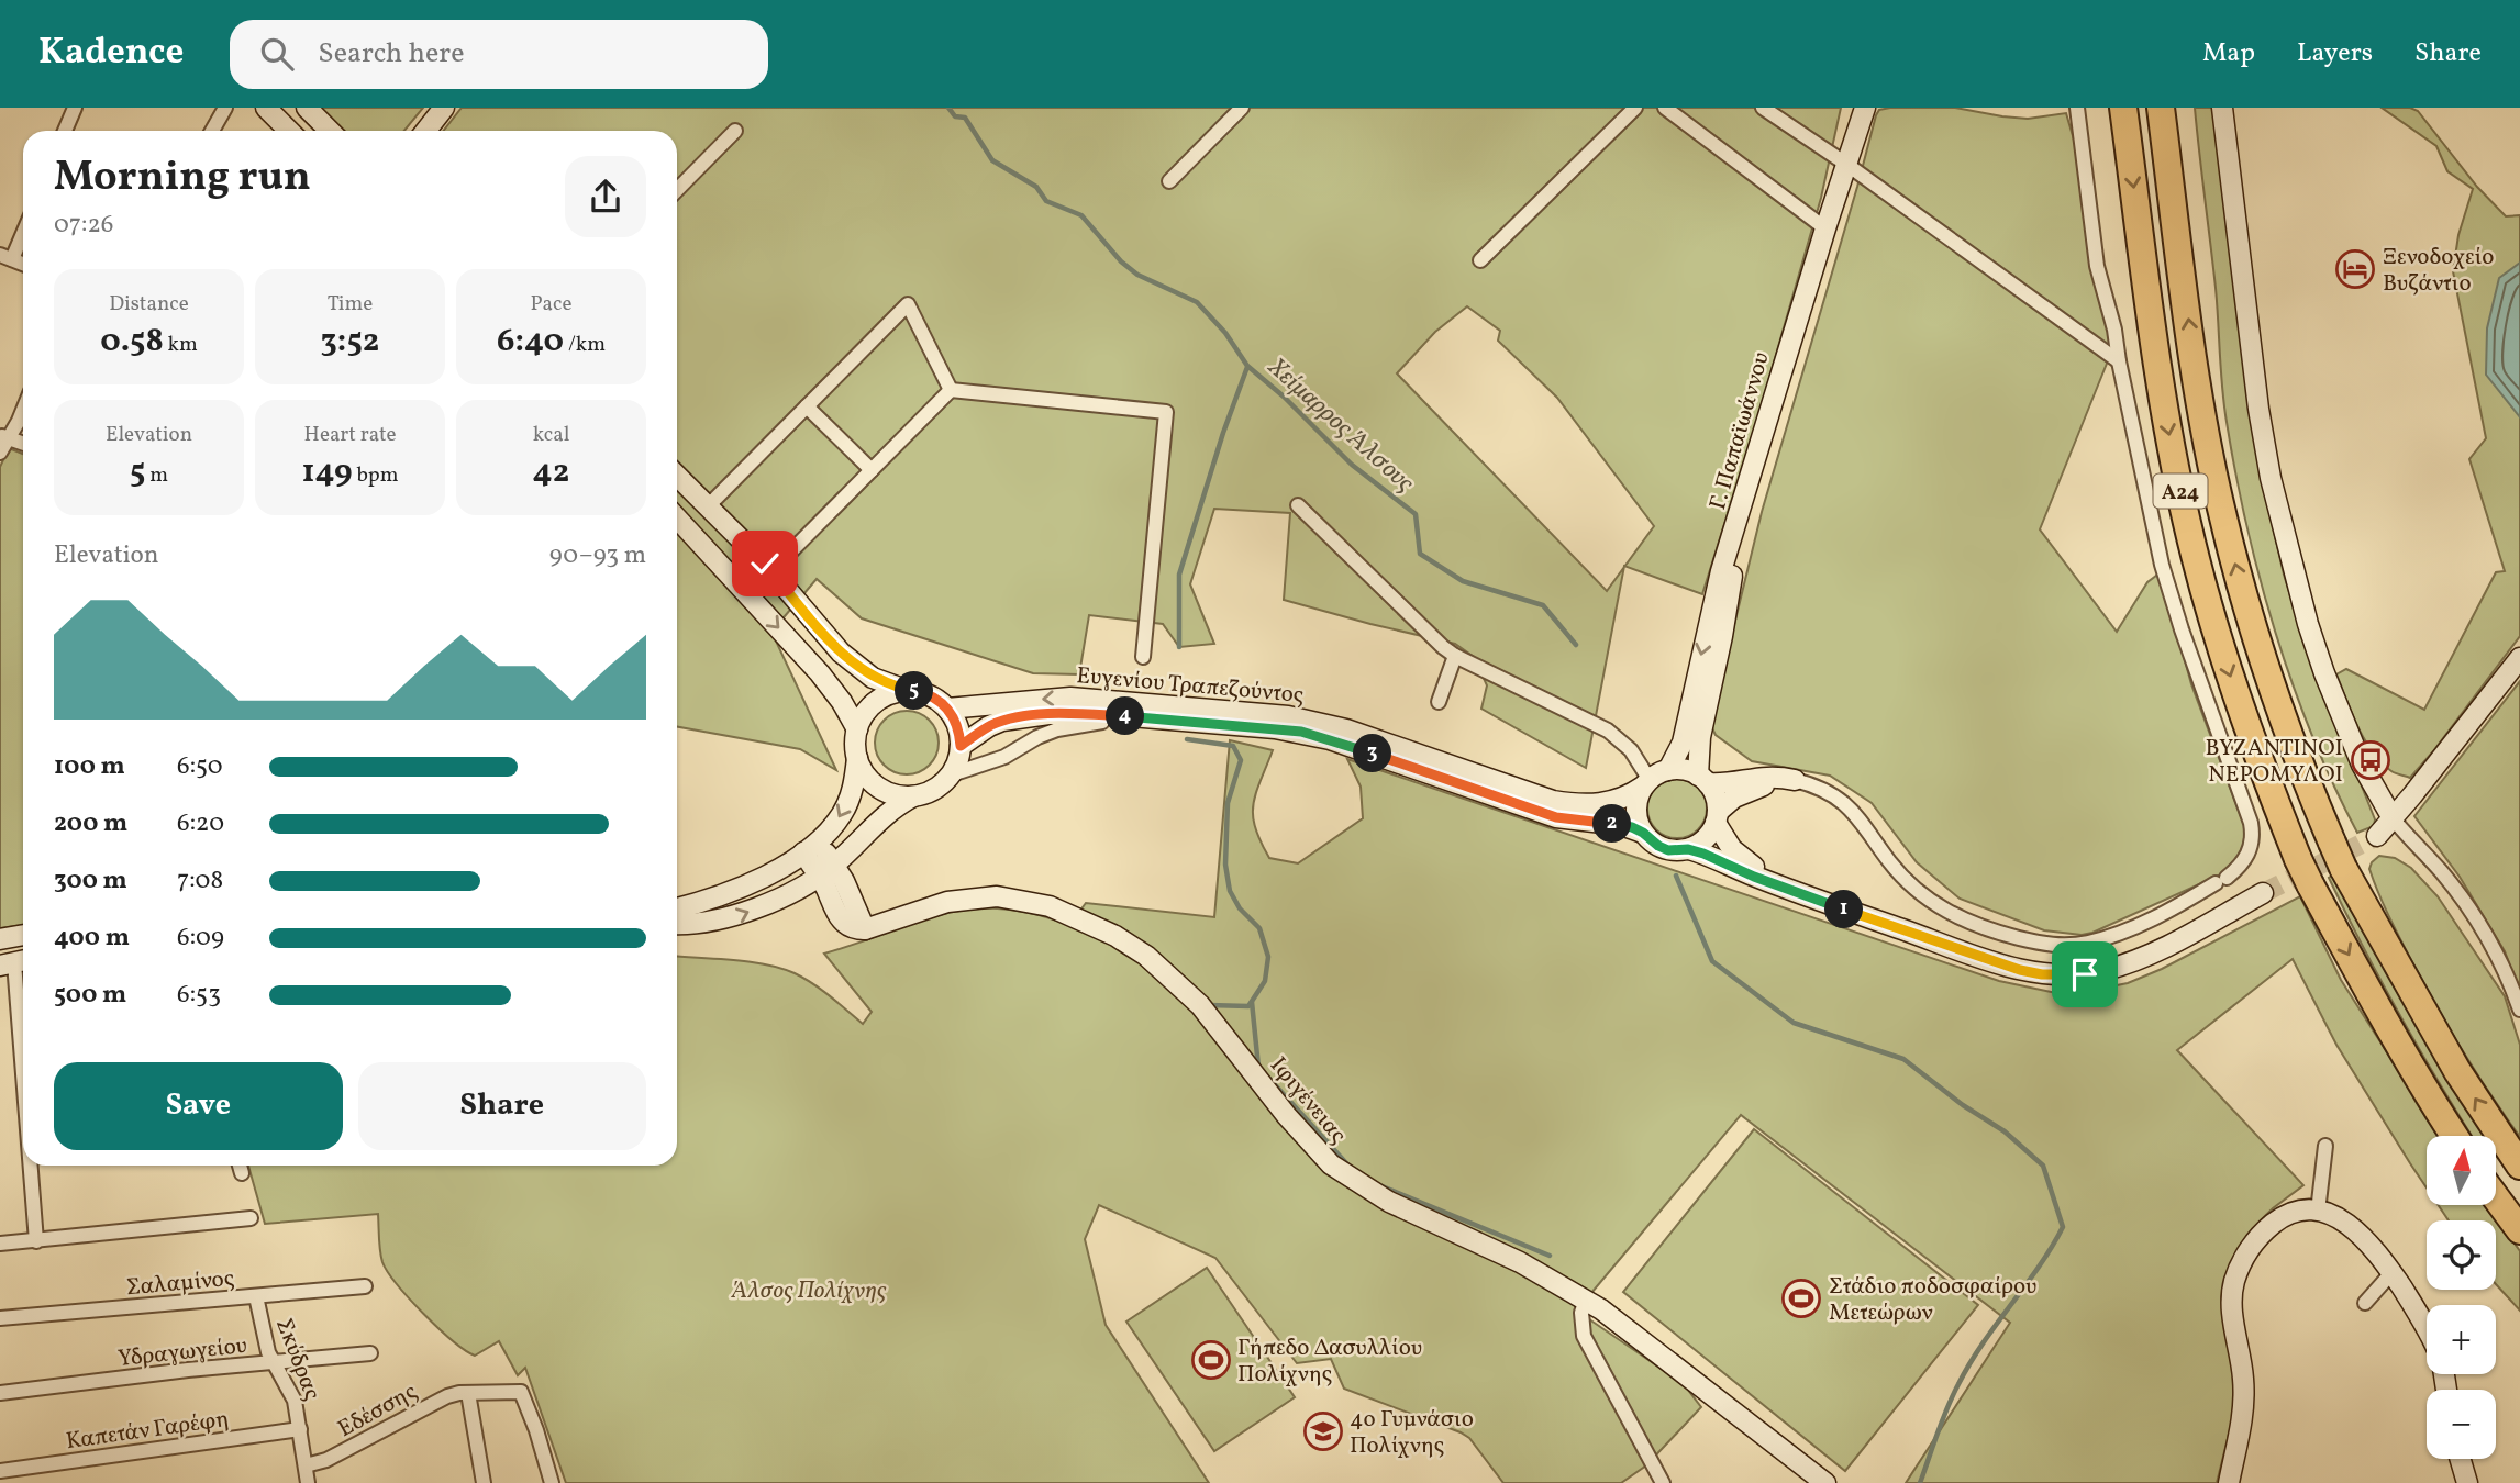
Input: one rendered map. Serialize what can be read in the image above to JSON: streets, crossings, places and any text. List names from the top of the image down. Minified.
{"streets":{"highway":["Α24"],"street":["Γ. Παπαϊωάννου","Ευγενίου Τραπεζούντος","Ιφιγένειας","Σαλαμίνος","Υδραγωγείου","Σκύδρας","Εδέσσης","Καπετάν Γαρέφη"]},"crossings":[["Γ. Παπαϊωάννου","Ευγενίου Τραπεζούντος"],["Σαλαμίνος","Σκύδρας"],["Υδραγωγείου","Σκύδρας"],["Σκύδρας","Εδέσσης"],["Σκύδρας","Καπετάν Γαρέφη"]],"water":["Χείμαρρος Άλσους"],"parks":["Άλσος Πολίχνης"],"places":{"hotel":["Ξενοδοχείο Βυζάντιο"],"bus stop":["ΒΥΖΑΝΤΙΝΟΙ ΝΕΡΟΜΥΛΟΙ"],"sports":["Στάδιο ποδοσφαίρου Μετεώρων","Γήπεδο Δασυλλίου Πολίχνης"],"school or university":["4ο Γυμνάσιο Πολίχνης"]},"north":"top","page":{"header":"Kadence","search":"Search here","nav":["Map","Layers","Share"],"heading":["Morning run","07:26"],"stats":[["Distance","0.58 km"],["Time","3:52"],["Pace","6:40 /km"],["Elevation","5 m"],["Heart rate","149 bpm"],["kcal","42"]],"chart":["Elevation","90–93 m"],"pins":["5","4","3","2","1"],"list":[{"name":"100 m","note":"6:50"},{"name":"200 m","note":"6:20"},{"name":"300 m","note":"7:08"},{"name":"400 m","note":"6:09"},{"name":"500 m","note":"6:53"}],"buttons":["Save","Share"],"map_buttons":["+","−"]}}
